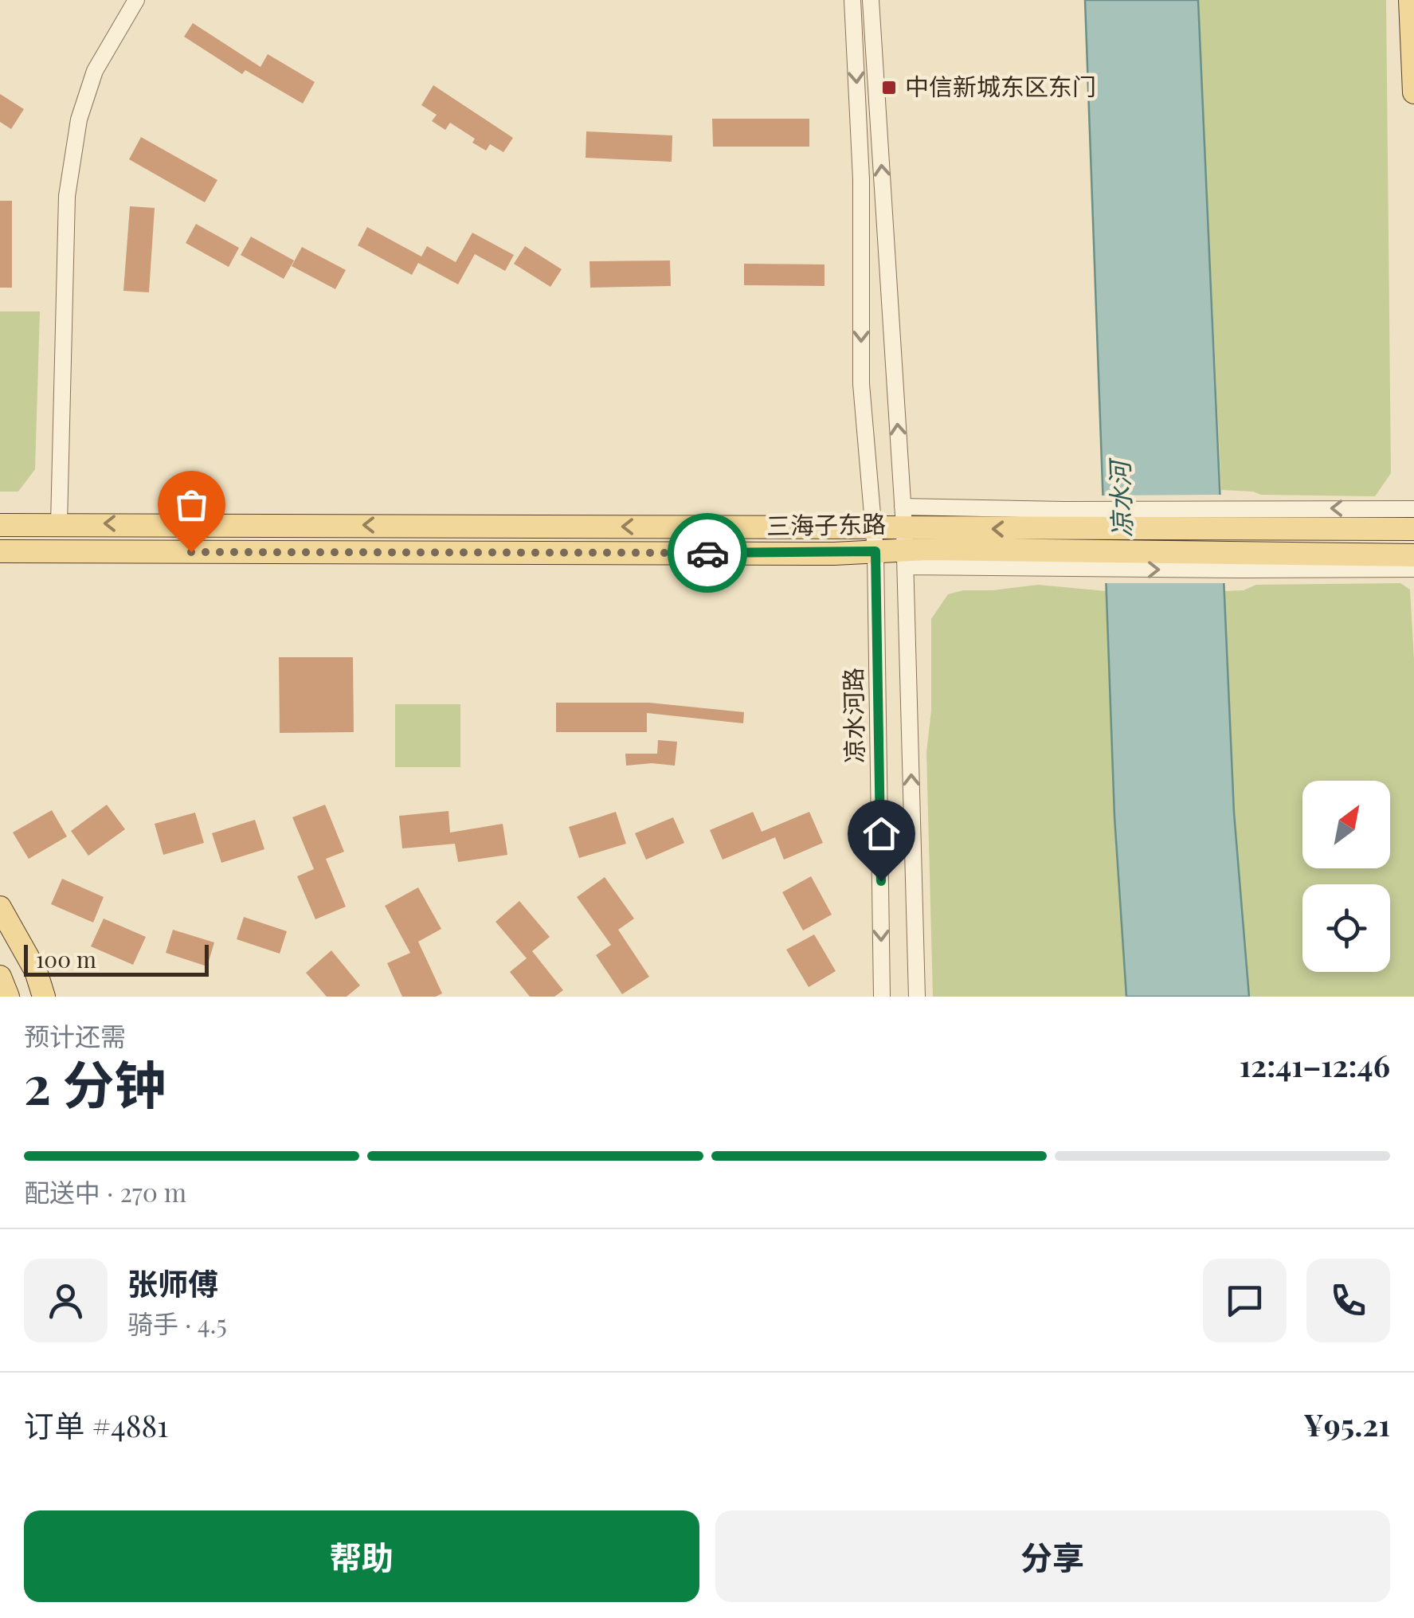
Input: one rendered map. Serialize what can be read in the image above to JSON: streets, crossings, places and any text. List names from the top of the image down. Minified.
{"streets":{"main road":["三海子东路"],"street":["凉水河路"]},"crossings":[["三海子东路","凉水河路"]],"water":["凉水河"],"places":{"transit":["中信新城东区东门"]},"scale_bar":"100 m","north":"top right","page":{"scale":"100 m","heading":["2 分钟","预计还需","12:41–12:46"],"panel":["张师傅","骑手 · 4.5","订单 #4881","¥95.21"],"bar":"配送中 · 270 m","buttons":["帮助","分享"]}}
